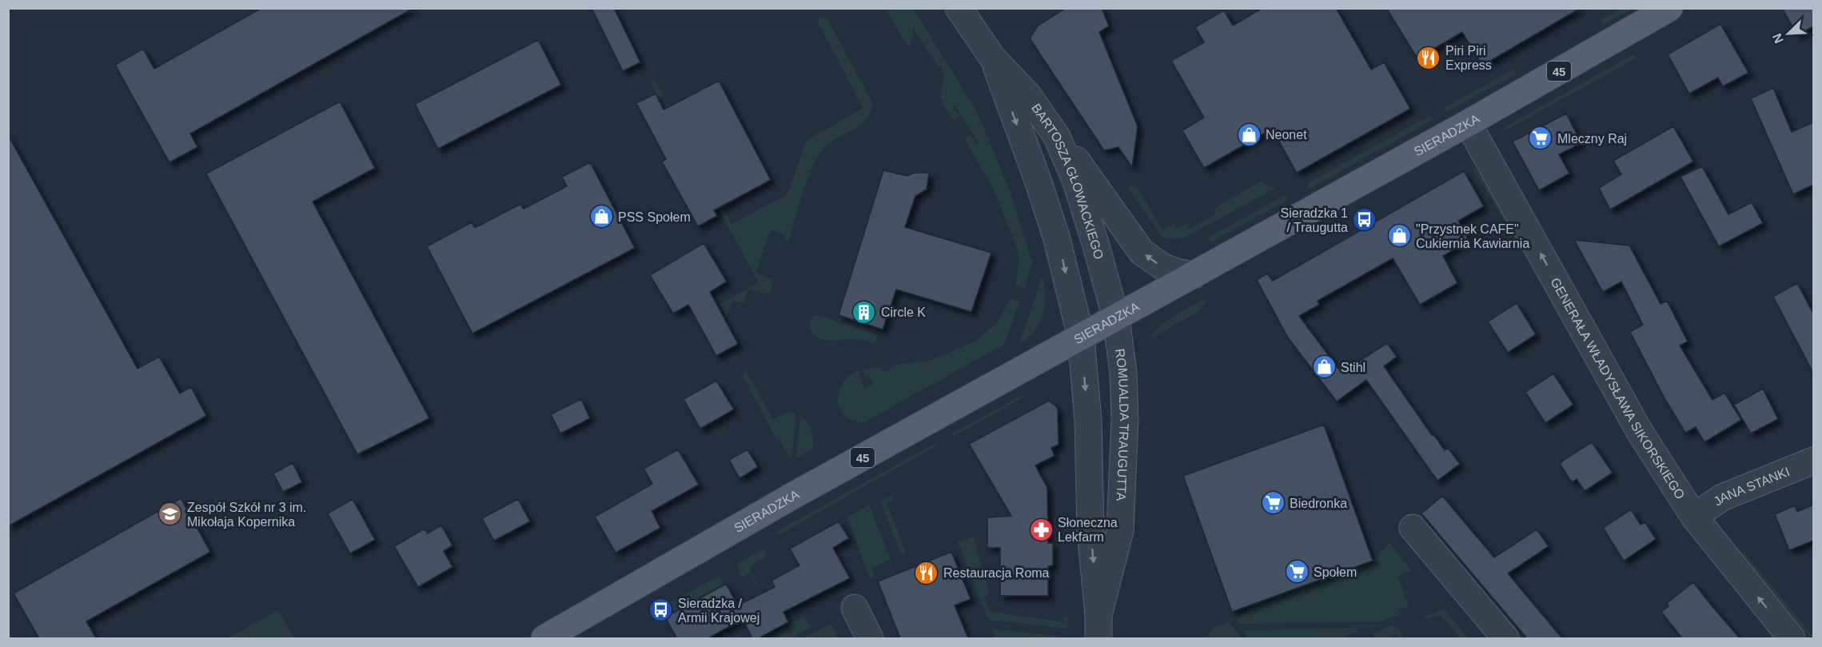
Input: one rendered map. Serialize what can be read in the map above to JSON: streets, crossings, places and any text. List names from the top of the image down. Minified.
{"streets":{"main road":["45","SIERADZKA"],"street":["BARTOSZA GŁOWACKIEGO","GENERAŁA WŁADYSŁAWA SIKORSKIEGO","ROMUALDA TRAUGUTTA","JANA STANKI"]},"crossings":[["SIERADZKA","BARTOSZA GŁOWACKIEGO"],["SIERADZKA","GENERAŁA WŁADYSŁAWA SIKORSKIEGO"],["SIERADZKA","ROMUALDA TRAUGUTTA"],["BARTOSZA GŁOWACKIEGO","ROMUALDA TRAUGUTTA"],["GENERAŁA WŁADYSŁAWA SIKORSKIEGO","JANA STANKI"]],"one_way":["GENERAŁA WŁADYSŁAWA SIKORSKIEGO"],"places":{"restaurant":["Piri Piri Express","Restauracja Roma"],"shop":["Neonet","PSS Społem","\"Przystnek CAFE\" Cukiernia Kawiarnia","Stihl"],"supermarket":["Mleczny Raj","Biedronka","Społem"],"bus stop":["Sieradzka 1 / Traugutta","Sieradzka / Armii Krajowej"],"building":["Circle K"],"school or university":["Zespół Szkół nr 3 im. Mikołaja Kopernika"],"pharmacy":["Słoneczna Lekfarm"]},"north":"bottom left"}
